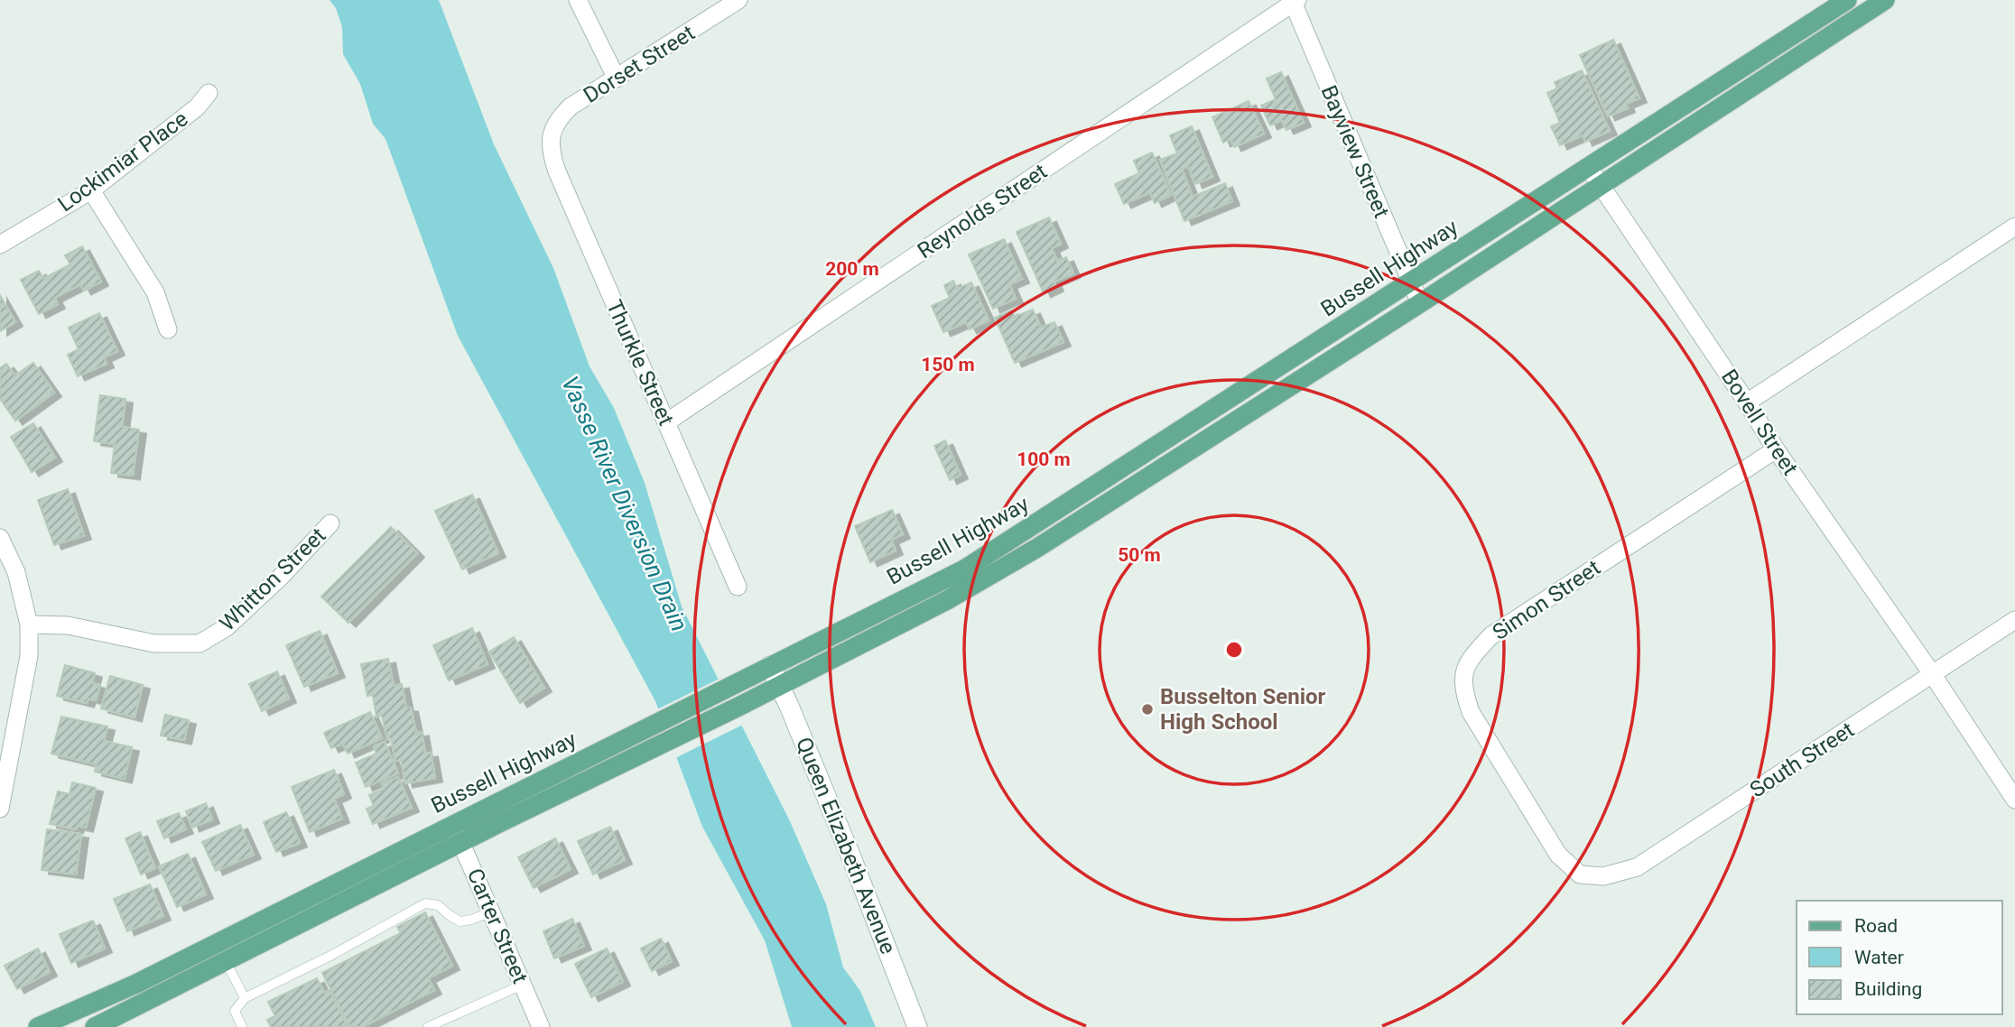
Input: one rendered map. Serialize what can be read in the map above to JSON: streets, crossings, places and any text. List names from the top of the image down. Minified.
{"streets":{"main road":["Bussell Highway"],"street":["Dorset Street","Bayview Street","Lockimiar Place","Reynolds Street","Thurkle Street","Bovell Street","Whitton Street","Simon Street","South Street","Queen Elizabeth Avenue","Carter Street"]},"crossings":[["Dorset Street","Thurkle Street"],["Bayview Street","Reynolds Street"],["Bayview Street","Bussell Highway"],["Reynolds Street","Thurkle Street"],["Bussell Highway","Bovell Street"],["Bussell Highway","Queen Elizabeth Avenue"],["Bussell Highway","Carter Street"],["Bovell Street","Simon Street"],["Bovell Street","South Street"],["Simon Street","South Street"]],"water":["Vasse River Diversion Drain"],"places":["Busselton Senior High School"],"legend":["Road","Water","Building"],"rings":["200 m","150 m","100 m","50 m"]}
